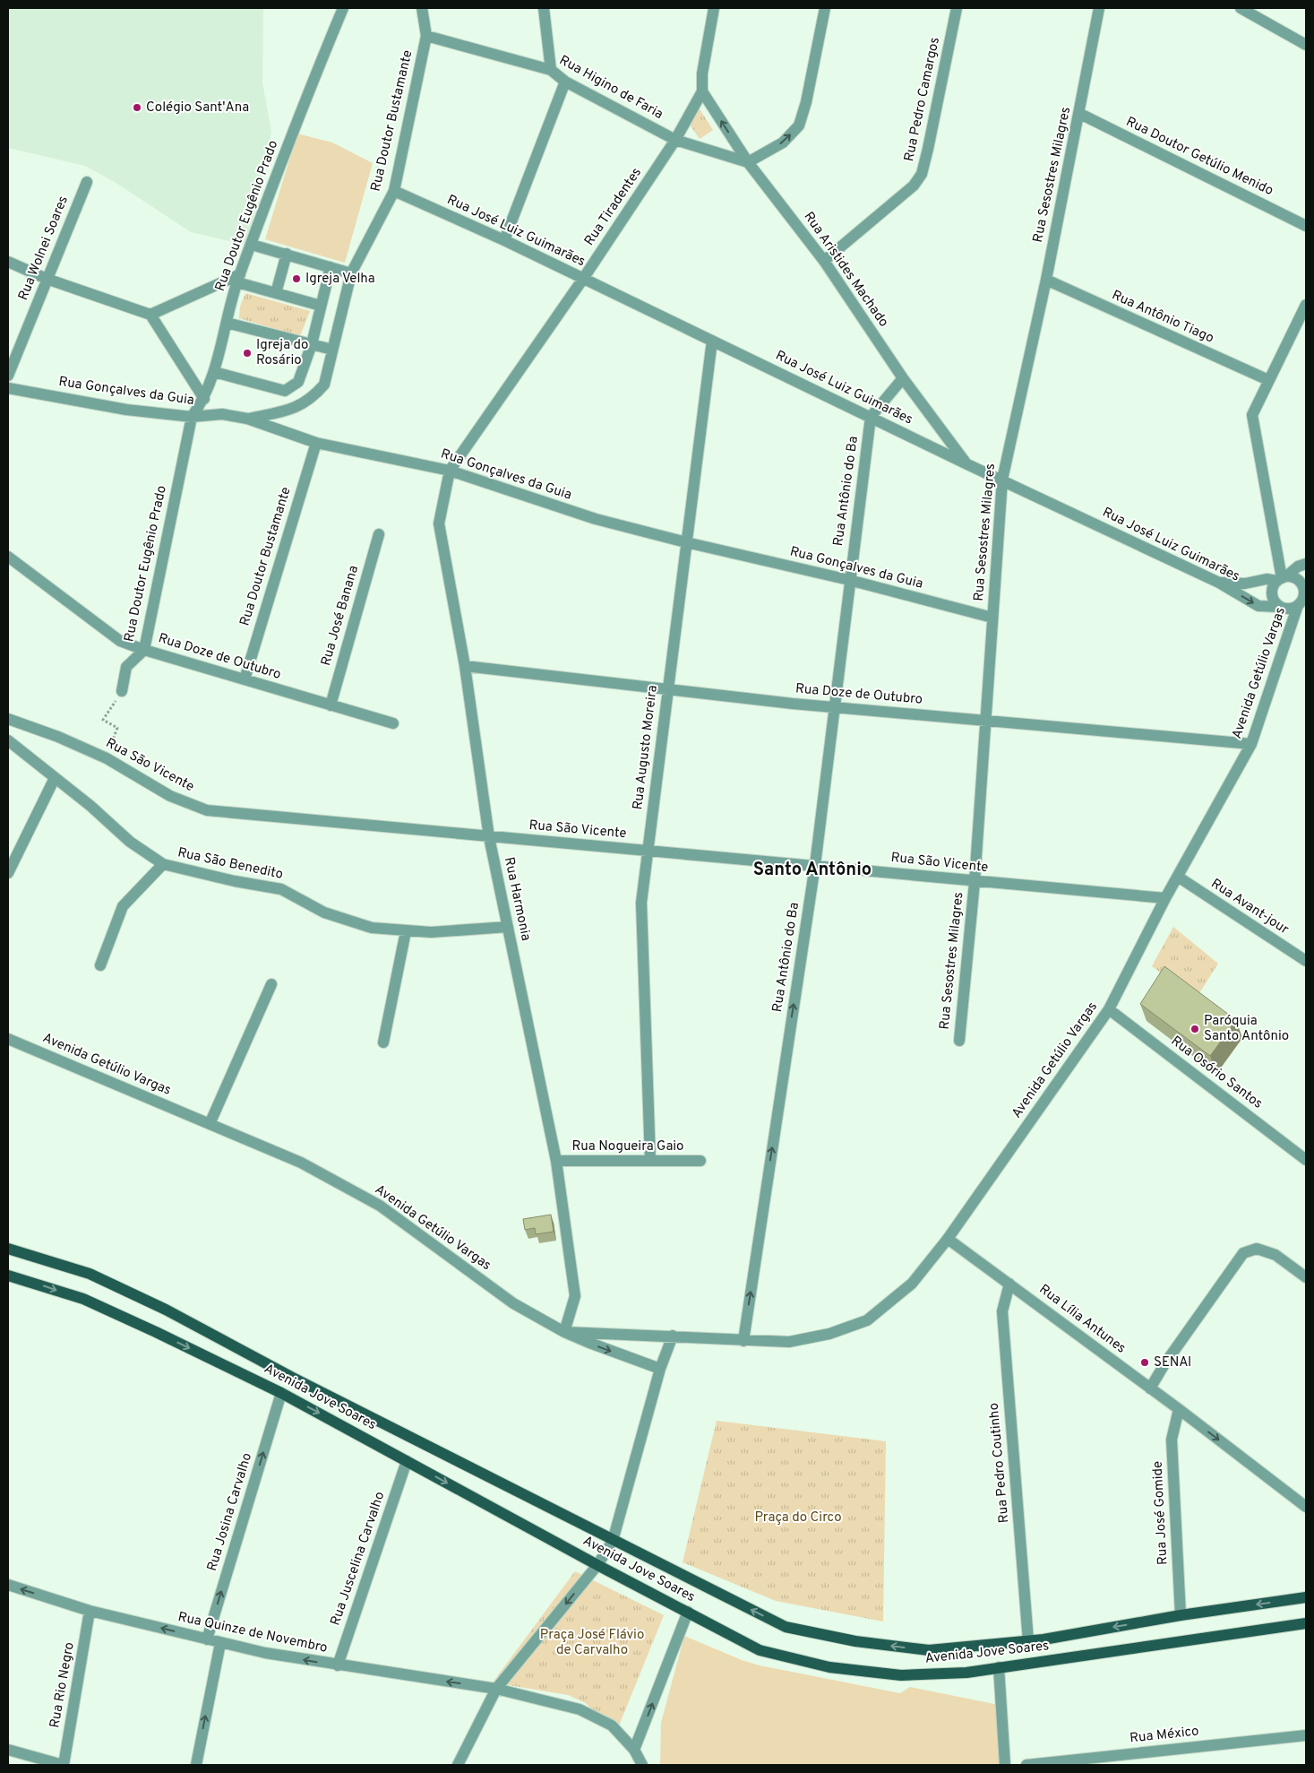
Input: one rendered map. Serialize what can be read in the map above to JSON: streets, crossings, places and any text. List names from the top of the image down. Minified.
{"streets":{"main road":["Avenida Jove Soares"],"street":["Rua Higino de Faria","Rua Pedro Camargos","Rua Doutor Bustamante","Rua Doutor Getúlio Menido","Rua Sesostres Milagres","Rua Tiradentes","Rua Doutor Eugênio Prado","Rua José Luiz Guimarães","Rua Wolnei Soares","Rua Aristides Machado","Rua Antônio Tiago","Rua Gonçalves da Guia","Rua Antônio do Ba","Rua José Banana","Rua Doze de Outubro","Avenida Getúlio Vargas","Rua Augusto Moreira","Rua São Vicente","Rua São Benedito","Rua Harmonia","Rua Avant-jour","Rua Osório Santos","Rua Nogueira Gaio","Rua Lília Antunes","Rua Pedro Coutinho","Rua Josina Carvalho","Rua José Gomide","Rua Juscelina Carvalho","Rua Quinze de Novembro","Rua Rio Negro","Rua México"]},"crossings":[["Rua Higino de Faria","Rua Doutor Bustamante"],["Rua Higino de Faria","Rua Tiradentes"],["Rua Higino de Faria","Rua Aristides Machado"],["Rua Pedro Camargos","Rua Aristides Machado"],["Rua Doutor Bustamante","Rua José Luiz Guimarães"],["Rua Doutor Bustamante","Rua Gonçalves da Guia"],["Rua Doutor Bustamante","Rua Doze de Outubro"],["Rua Doutor Getúlio Menido","Rua Sesostres Milagres"],["Rua Sesostres Milagres","Rua José Luiz Guimarães"],["Rua Sesostres Milagres","Rua Antônio Tiago"],["Rua Sesostres Milagres","Rua Gonçalves da Guia"],["Rua Sesostres Milagres","Rua Doze de Outubro"],["Rua Sesostres Milagres","Rua São Vicente"],["Rua Tiradentes","Rua José Luiz Guimarães"],["Rua Tiradentes","Rua Aristides Machado"],["Rua Tiradentes","Rua Gonçalves da Guia"],["Rua Tiradentes","Rua Harmonia"],["Rua Doutor Eugênio Prado","Rua Gonçalves da Guia"],["Rua Doutor Eugênio Prado","Rua Doze de Outubro"],["Rua José Luiz Guimarães","Rua Aristides Machado"],["Rua José Luiz Guimarães","Rua Antônio do Ba"],["Rua José Luiz Guimarães","Avenida Getúlio Vargas"],["Rua José Luiz Guimarães","Rua Augusto Moreira"],["Rua Gonçalves da Guia","Rua Antônio do Ba"],["Rua Gonçalves da Guia","Rua Augusto Moreira"],["Rua Gonçalves da Guia","Rua Harmonia"],["Rua Antônio do Ba","Rua Doze de Outubro"],["Rua Antônio do Ba","Avenida Getúlio Vargas"],["Rua Antônio do Ba","Rua São Vicente"],["Rua José Banana","Rua Doze de Outubro"],["Rua Doze de Outubro","Avenida Getúlio Vargas"],["Rua Doze de Outubro","Rua Augusto Moreira"],["Rua Doze de Outubro","Rua Harmonia"],["Avenida Getúlio Vargas","Rua São Vicente"],["Avenida Getúlio Vargas","Rua Harmonia"],["Avenida Getúlio Vargas","Rua Avant-jour"],["Avenida Getúlio Vargas","Rua Osório Santos"],["Avenida Getúlio Vargas","Rua Lília Antunes"],["Rua Augusto Moreira","Rua São Vicente"],["Rua Augusto Moreira","Rua Nogueira Gaio"],["Rua São Vicente","Rua Harmonia"],["Rua São Benedito","Rua Harmonia"],["Rua Harmonia","Rua Nogueira Gaio"],["Rua Lília Antunes","Rua Pedro Coutinho"],["Rua Lília Antunes","Rua José Gomide"],["Avenida Jove Soares","Rua Pedro Coutinho"],["Avenida Jove Soares","Rua Josina Carvalho"],["Avenida Jove Soares","Rua José Gomide"],["Avenida Jove Soares","Rua Juscelina Carvalho"],["Rua Josina Carvalho","Rua Quinze de Novembro"],["Rua Juscelina Carvalho","Rua Quinze de Novembro"],["Rua Quinze de Novembro","Rua Rio Negro"]],"one_way":["Rua Antônio do Ba","Rua Lília Antunes","Rua Josina Carvalho","Rua Quinze de Novembro"],"districts":["Santo Antônio"],"parks":["Praça do Circo","Praça José Flávio de Carvalho"],"places":["Colégio Sant'Ana","Igreja Velha","Igreja do Rosário","Paróquia Santo Antônio","SENAI"]}
